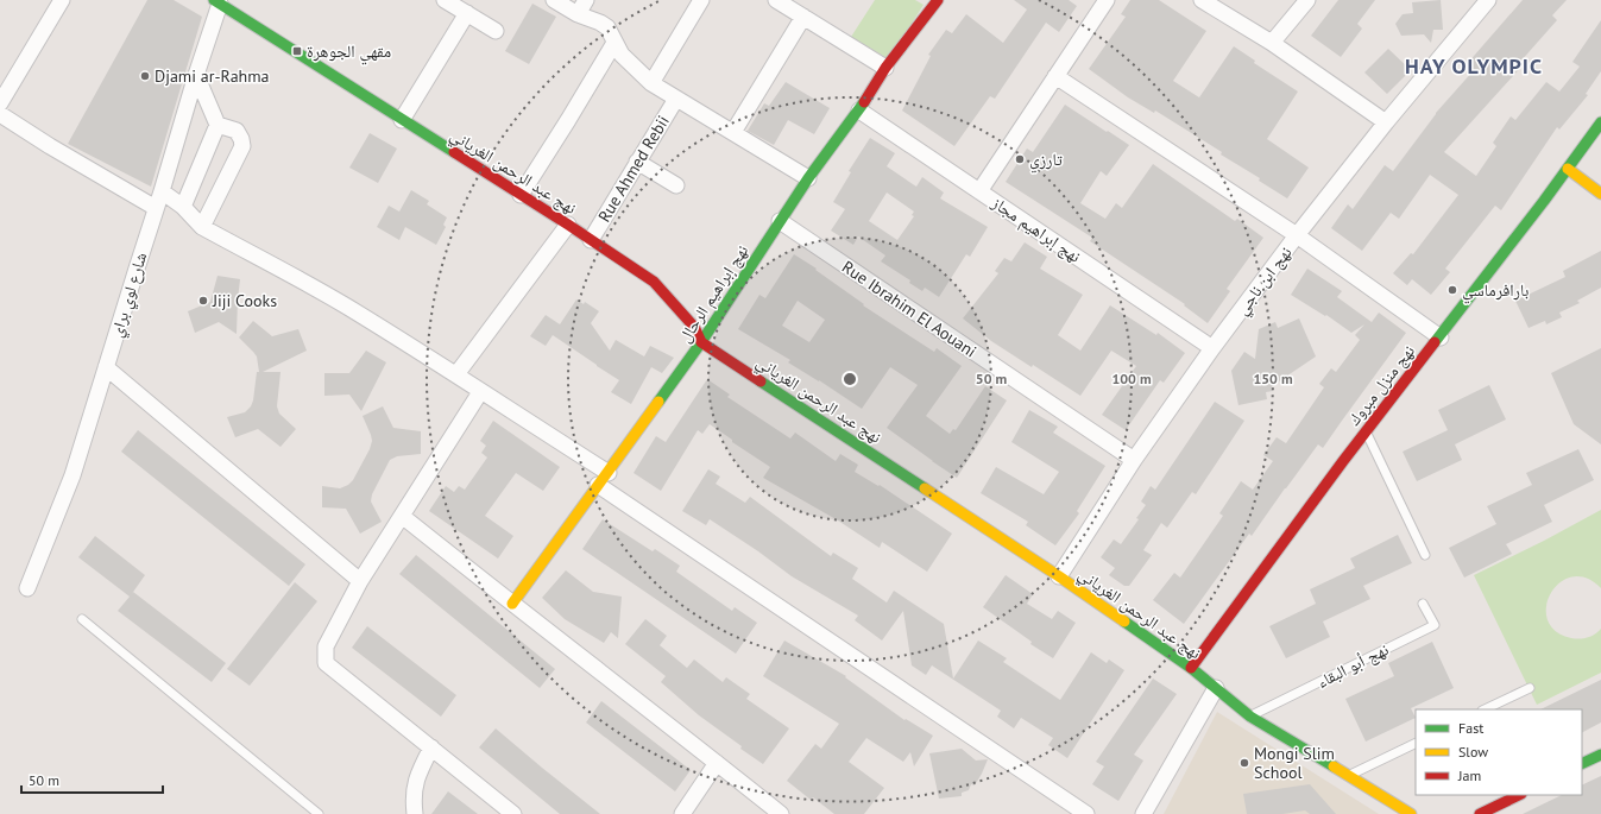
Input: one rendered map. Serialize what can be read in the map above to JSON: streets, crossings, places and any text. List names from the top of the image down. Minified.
{"streets":{"street":["Rue Ahmed Rebii","نهج عبد الرحمن الغرياني","نهج إبراهيم مجاز","نهج ابن ناجي","نهج إبراهيم الرحال","شارع لوي براي","Rue Ibrahim El Aouani","نهج منزل مبروك"],"lane":["نهج أبو البقاء"]},"crossings":[["Rue Ahmed Rebii","نهج عبد الرحمن الغرياني"],["نهج عبد الرحمن الغرياني","نهج ابن ناجي"],["نهج عبد الرحمن الغرياني","نهج إبراهيم الرحال"],["نهج عبد الرحمن الغرياني","شارع لوي براي"],["نهج عبد الرحمن الغرياني","نهج منزل مبروك"],["نهج عبد الرحمن الغرياني","نهج أبو البقاء"],["نهج إبراهيم مجاز","نهج ابن ناجي"],["نهج إبراهيم مجاز","نهج إبراهيم الرحال"],["نهج ابن ناجي","Rue Ibrahim El Aouani"],["نهج إبراهيم الرحال","Rue Ibrahim El Aouani"]],"districts":["HAY OLYMPIC"],"places":{"transit":["مقهي الجوهرة"],"other":["Djami ar-Rahma","تارزي","بارافرماسي","Jiji Cooks","Mongi Slim School"]},"legend":["Fast","Slow","Jam"],"scale_bar":"50 m","rings":["50 m","100 m","150 m"]}
